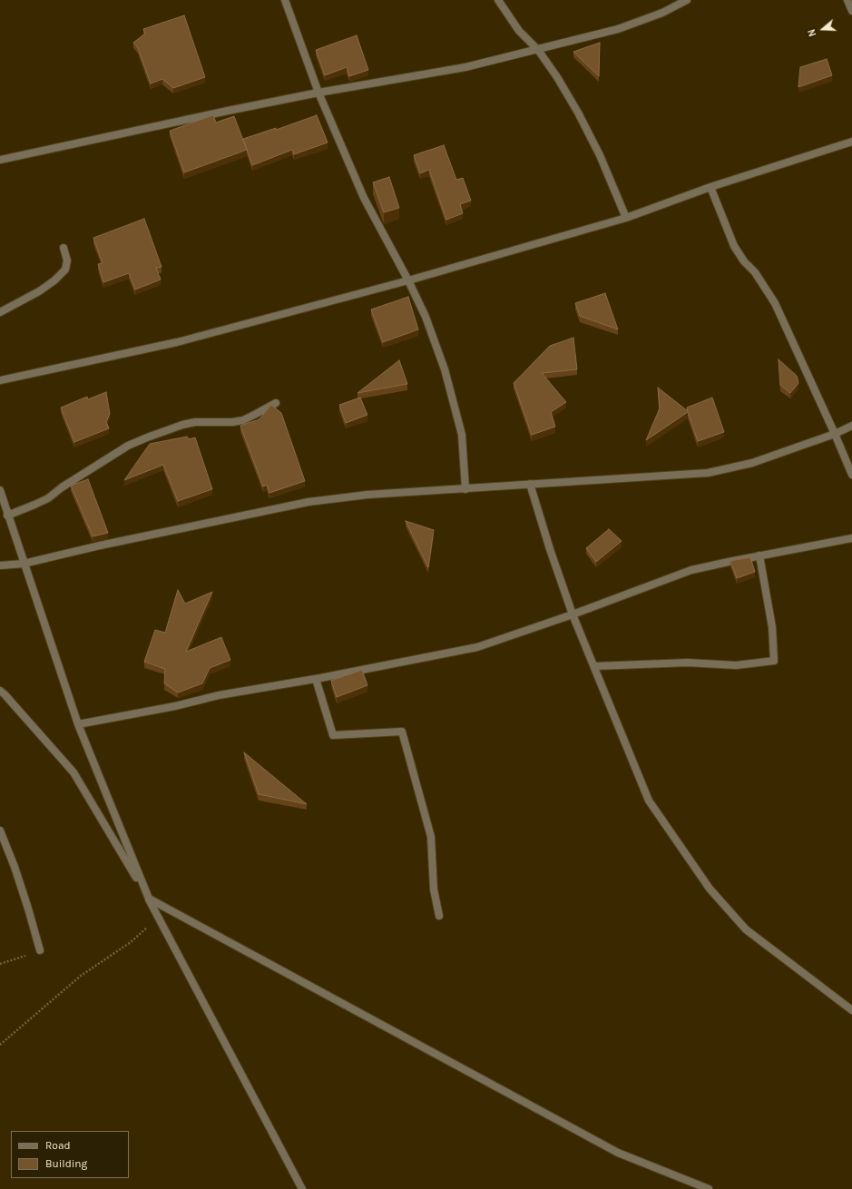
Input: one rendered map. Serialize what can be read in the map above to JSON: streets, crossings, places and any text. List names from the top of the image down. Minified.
{"legend":["Road","Building"],"north":"left"}
